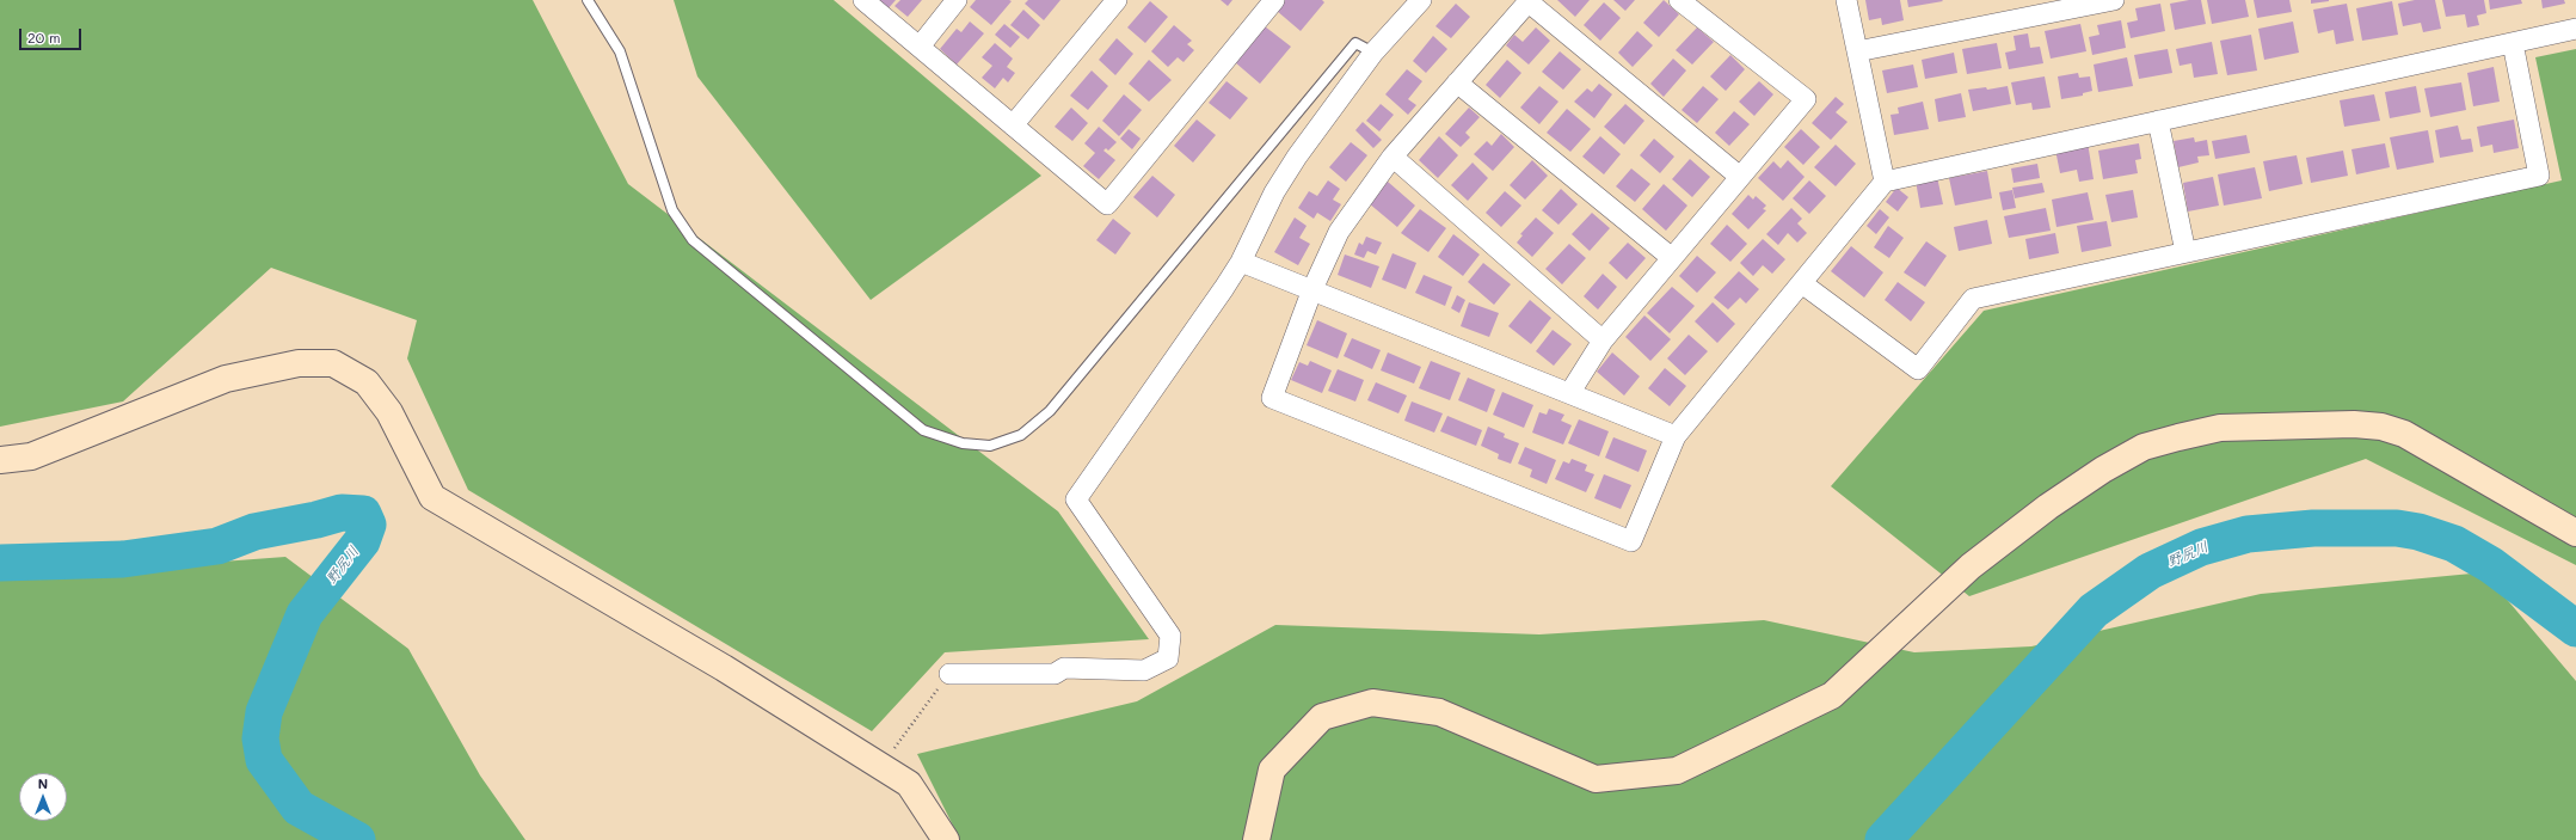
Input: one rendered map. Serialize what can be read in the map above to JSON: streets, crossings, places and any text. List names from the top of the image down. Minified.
{"water":["野尻川"],"scale_bar":"20 m","north":"top"}
